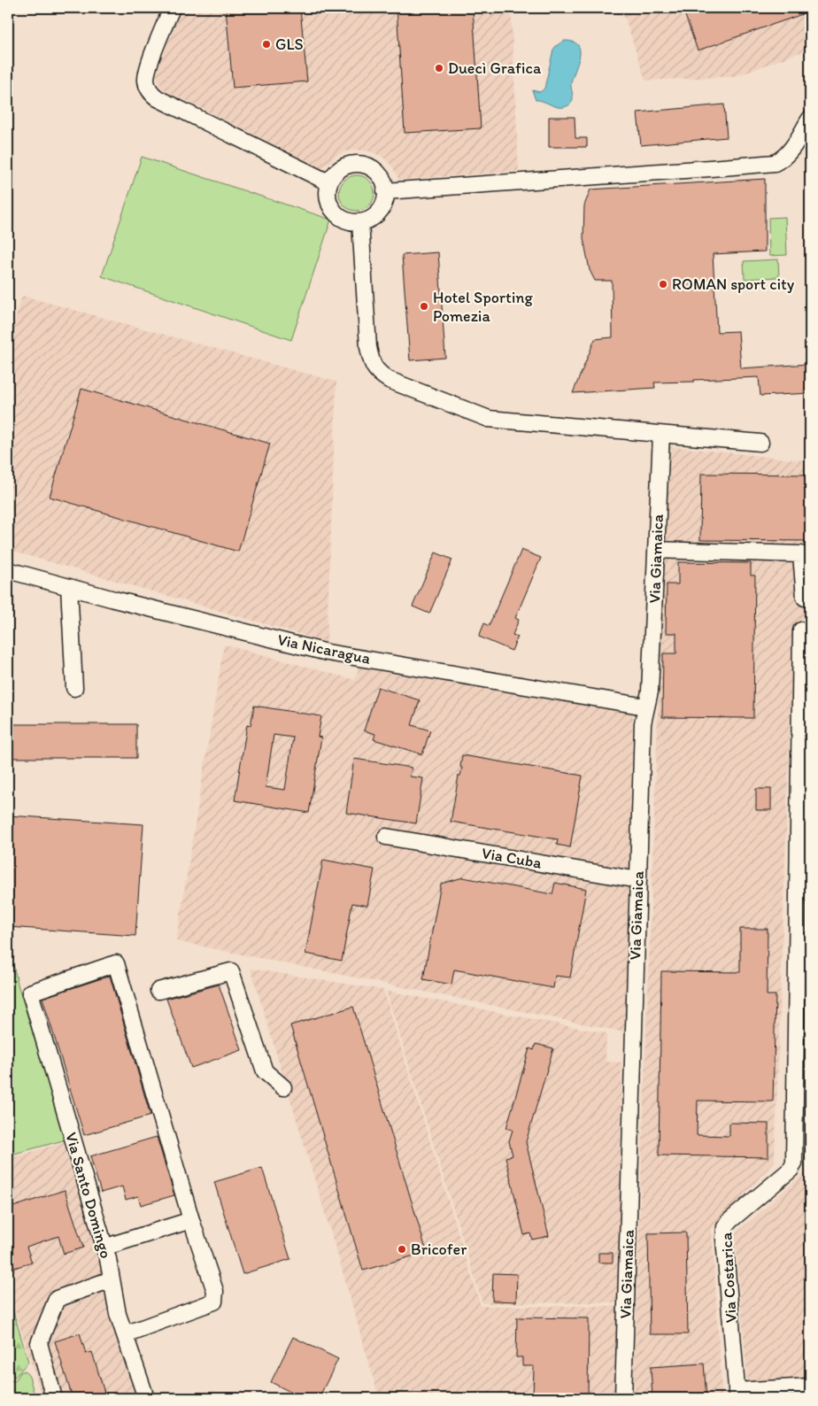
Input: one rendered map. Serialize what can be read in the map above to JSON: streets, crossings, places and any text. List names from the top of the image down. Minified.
{"streets":{"street":["Via Giamaica","Via Nicaragua","Via Cuba","Via Santo Domingo","Via Costarica"]},"crossings":[["Via Giamaica","Via Nicaragua"],["Via Giamaica","Via Cuba"]],"places":["GLS","Duecì Grafica","ROMAN sport city","Hotel Sporting Pomezia","Bricofer"]}
